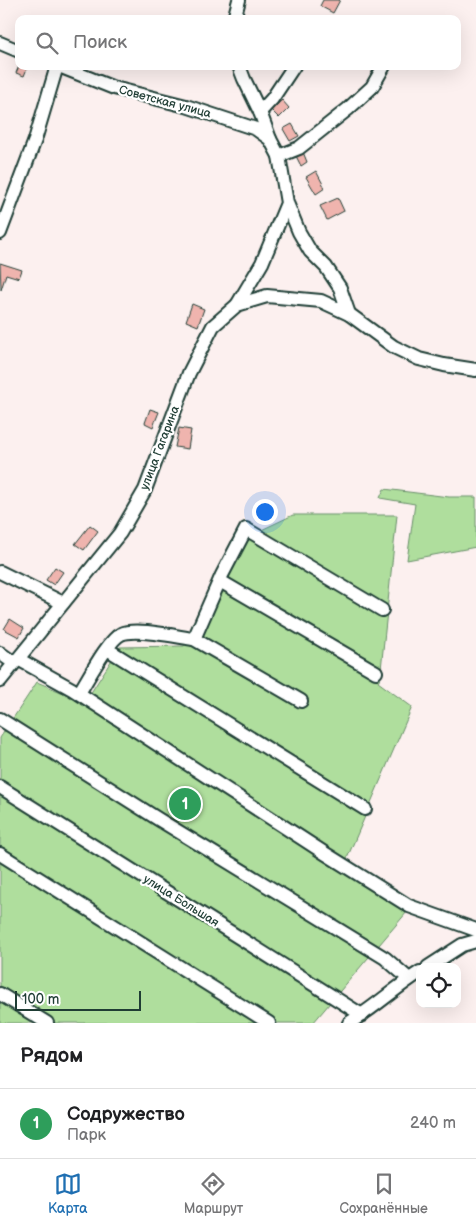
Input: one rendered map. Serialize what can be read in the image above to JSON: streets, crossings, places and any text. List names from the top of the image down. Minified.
{"streets":{"street":["Советская улица","улица Гагарина","улица Большая"]},"scale_bar":"100 m","page":{"search":"Поиск","pins":"1","scale":"100 m","heading":"Рядом","list":[{"mark":"1","name":"Содружество","note":"Парк","value":"240 m"}],"nav":["Карта","Маршрут","Сохранённые"]}}
